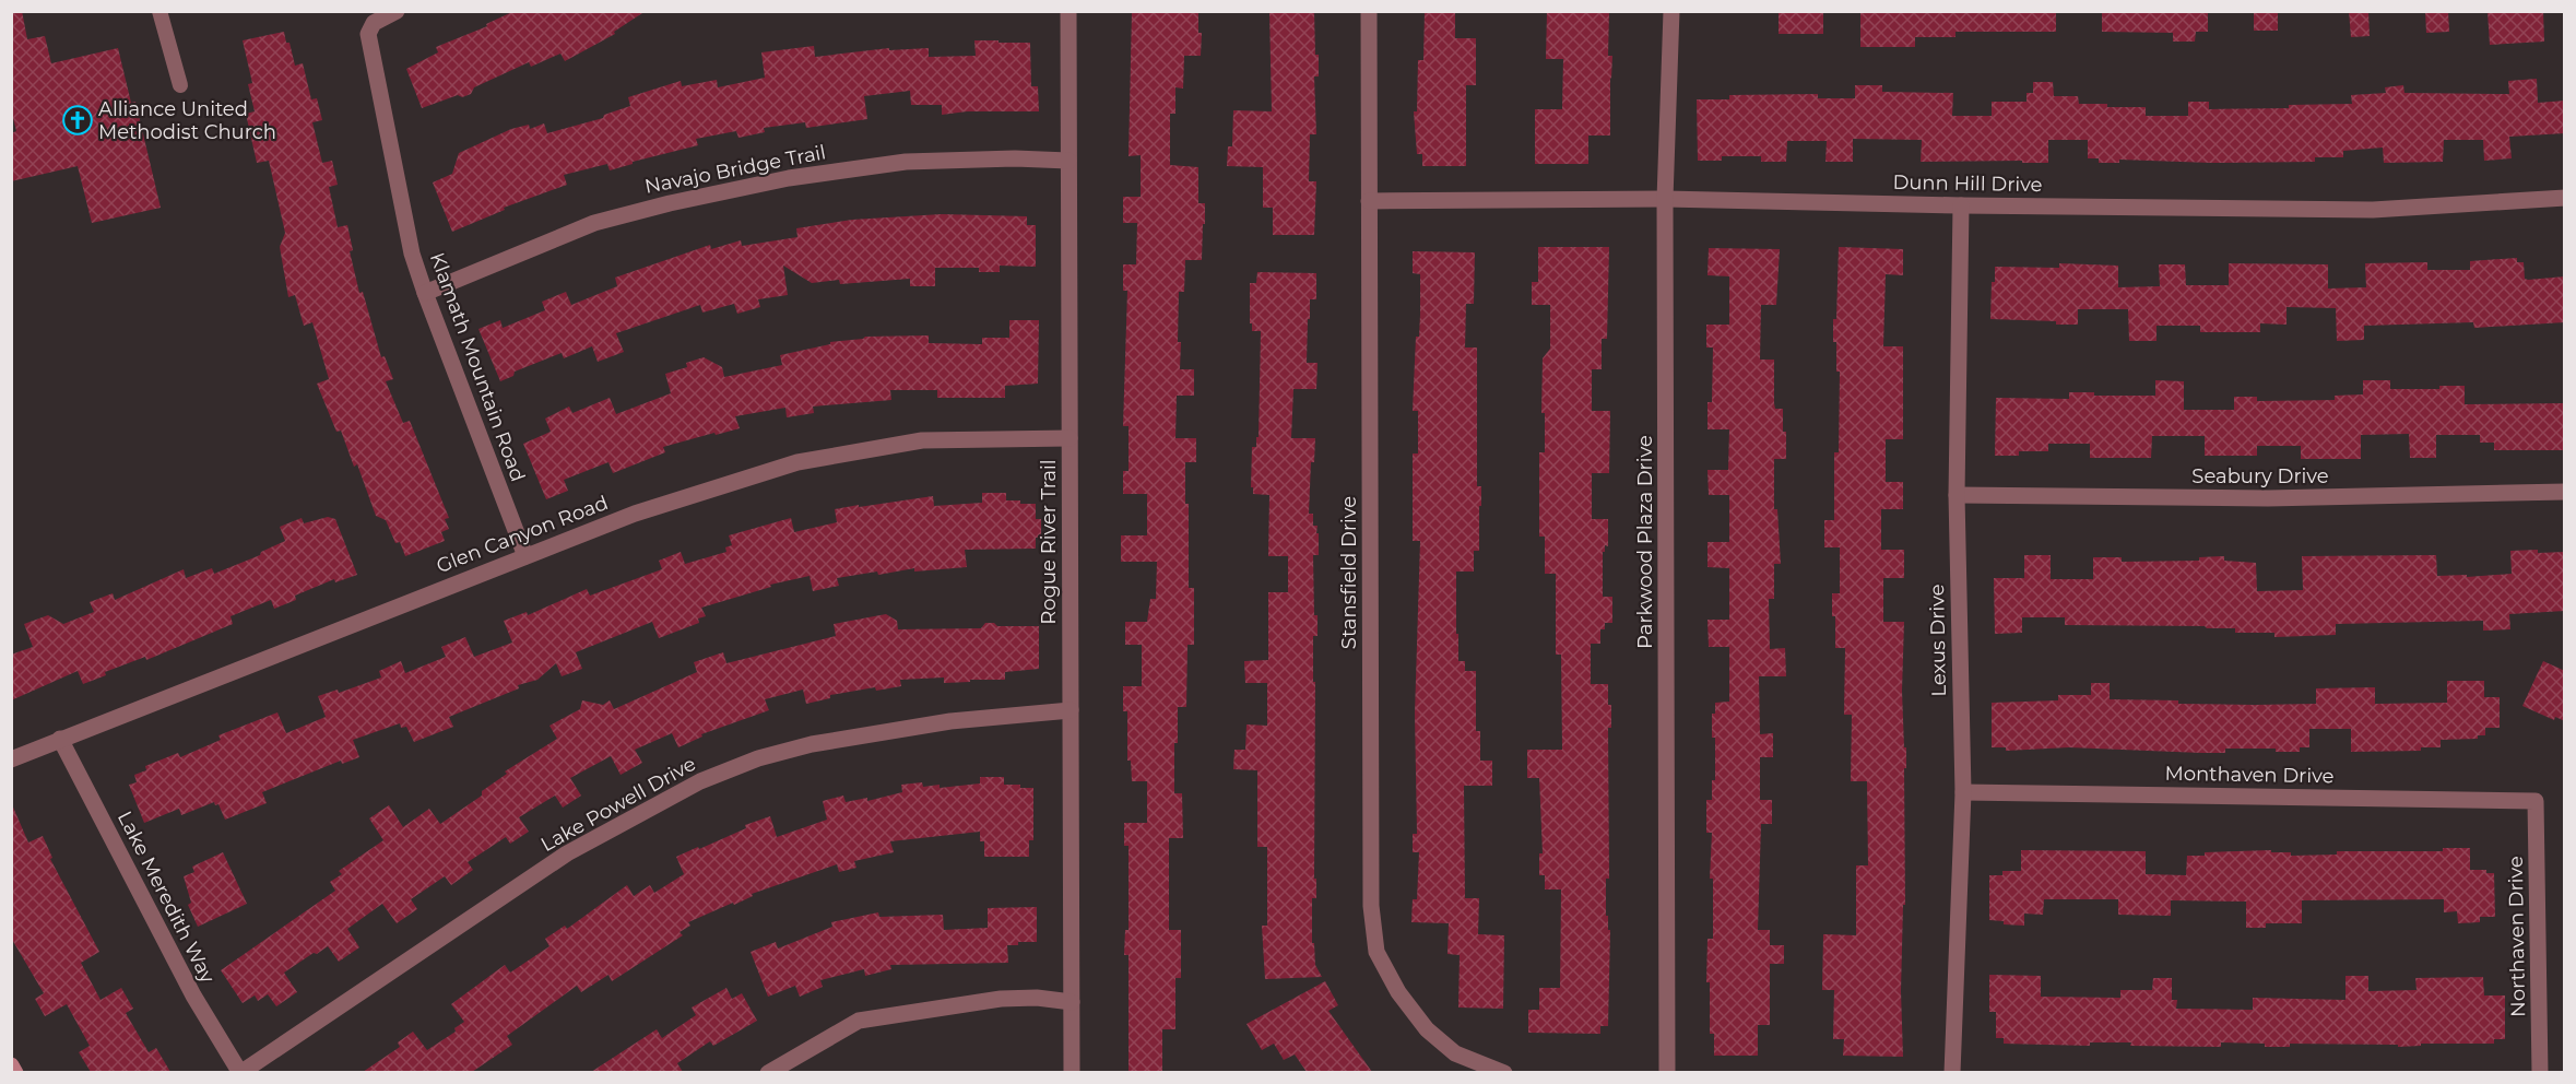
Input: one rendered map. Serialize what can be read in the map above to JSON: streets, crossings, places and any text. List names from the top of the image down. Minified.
{"streets":{"street":["Navajo Bridge Trail","Dunn Hill Drive","Klamath Mountain Road","Seabury Drive","Glen Canyon Road","Rogue River Trail","Parkwood Plaza Drive","Stansfield Drive","Lexus Drive","Monthaven Drive","Lake Powell Drive","Lake Meredith Way","Northaven Drive"]},"crossings":[["Navajo Bridge Trail","Klamath Mountain Road"],["Navajo Bridge Trail","Rogue River Trail"],["Dunn Hill Drive","Parkwood Plaza Drive"],["Dunn Hill Drive","Stansfield Drive"],["Dunn Hill Drive","Lexus Drive"],["Klamath Mountain Road","Glen Canyon Road"],["Seabury Drive","Lexus Drive"],["Glen Canyon Road","Rogue River Trail"],["Glen Canyon Road","Lake Meredith Way"],["Rogue River Trail","Lake Powell Drive"],["Lexus Drive","Monthaven Drive"],["Monthaven Drive","Northaven Drive"],["Lake Powell Drive","Lake Meredith Way"]],"places":{"church":["Alliance United Methodist Church"]}}
